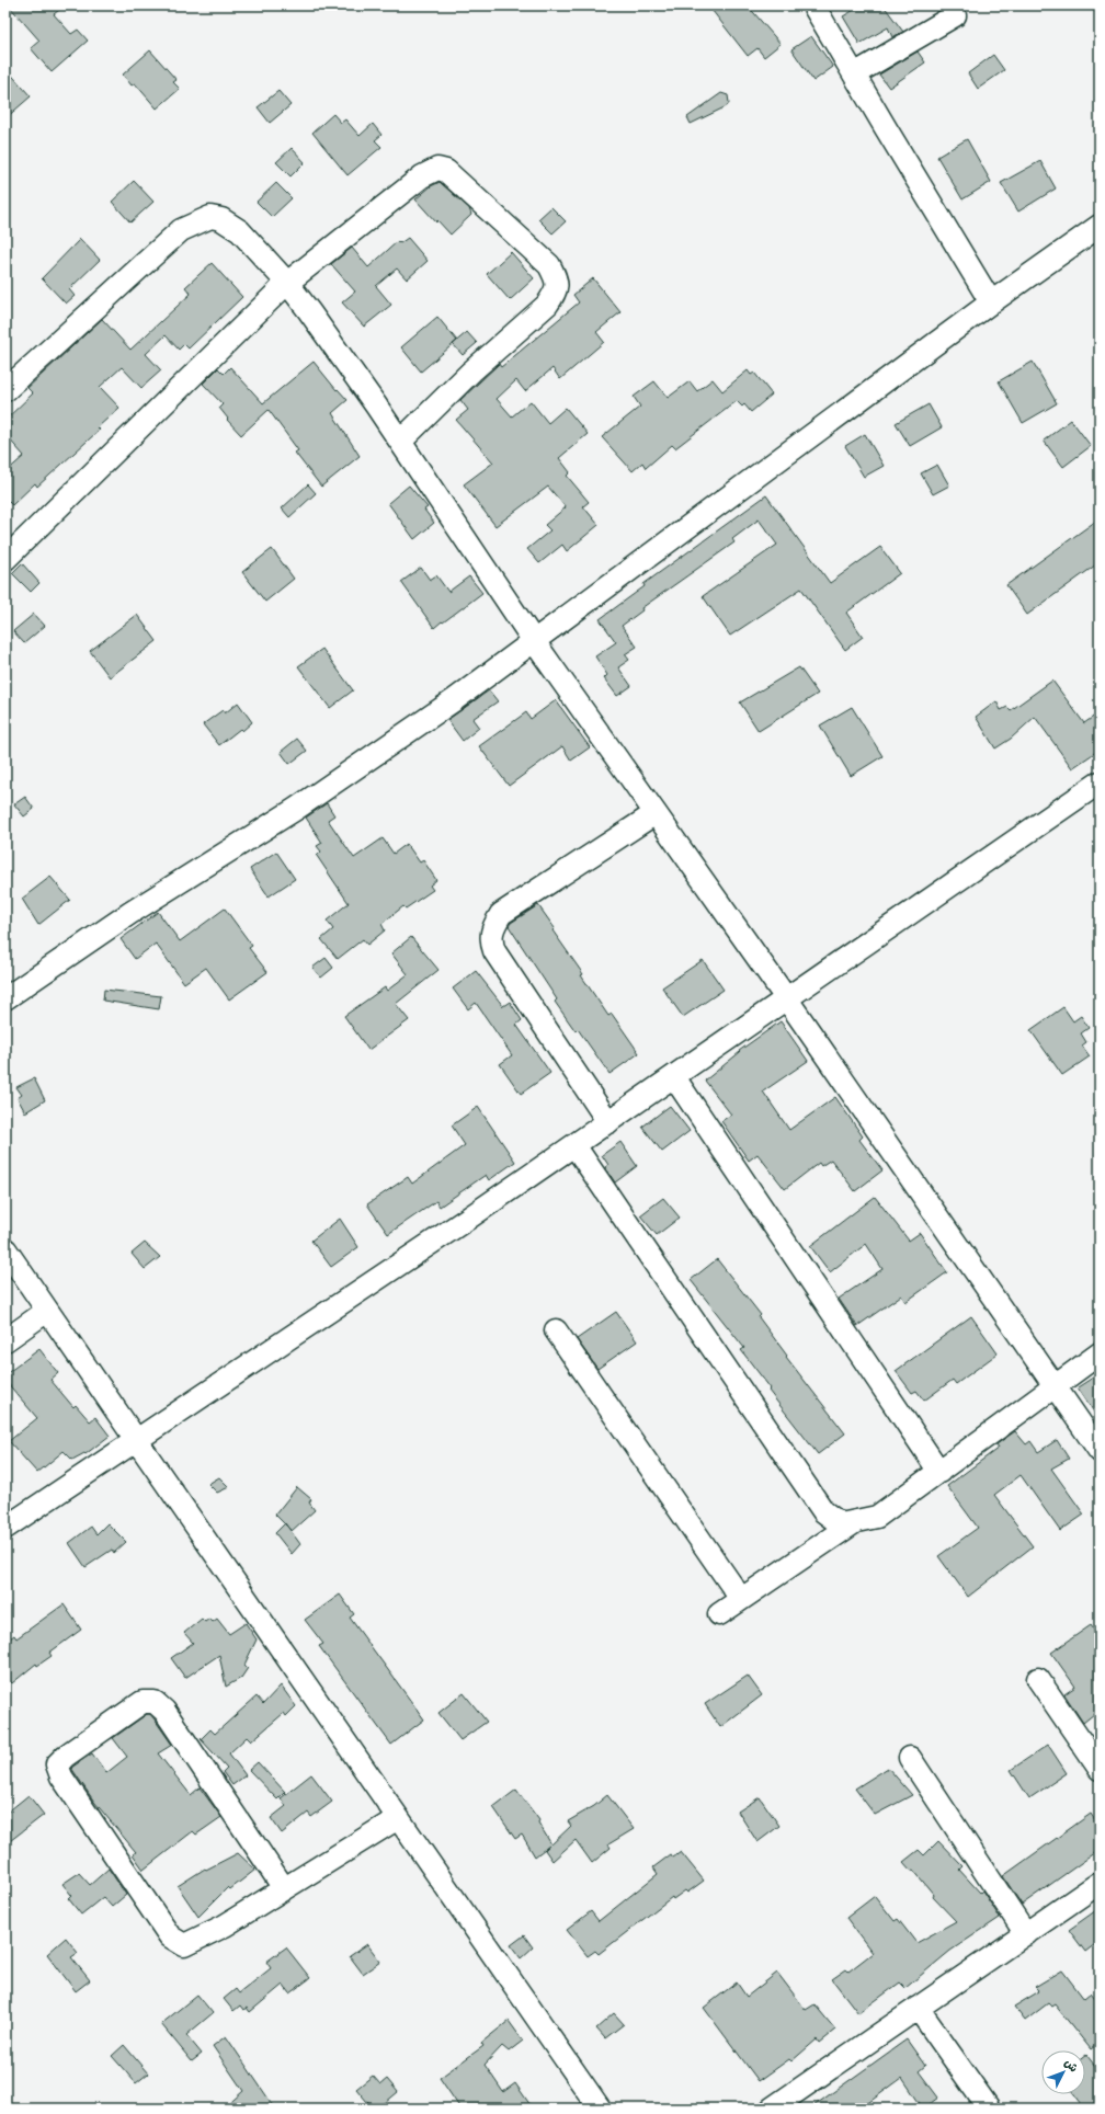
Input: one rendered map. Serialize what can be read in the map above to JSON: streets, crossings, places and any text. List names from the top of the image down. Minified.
{"north":"top right"}
